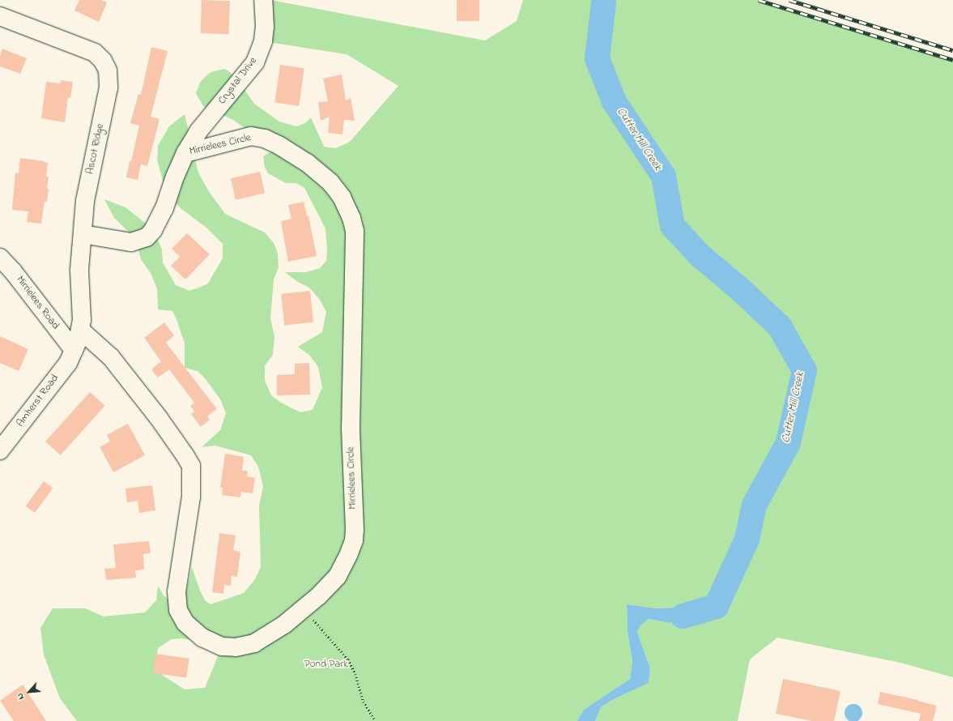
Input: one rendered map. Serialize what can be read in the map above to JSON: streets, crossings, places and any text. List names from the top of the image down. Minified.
{"streets":{"street":["Crystal Drive","Mirrielees Circle","Ascot Ridge","Mirrielees Road","Amherst Road"]},"crossings":[["Crystal Drive","Mirrielees Circle"],["Mirrielees Circle","Ascot Ridge"],["Ascot Ridge","Mirrielees Road"],["Ascot Ridge","Amherst Road"],["Mirrielees Road","Amherst Road"]],"water":["Cutter Mill Creek"],"parks":["Pond Park"],"north":"bottom left"}
